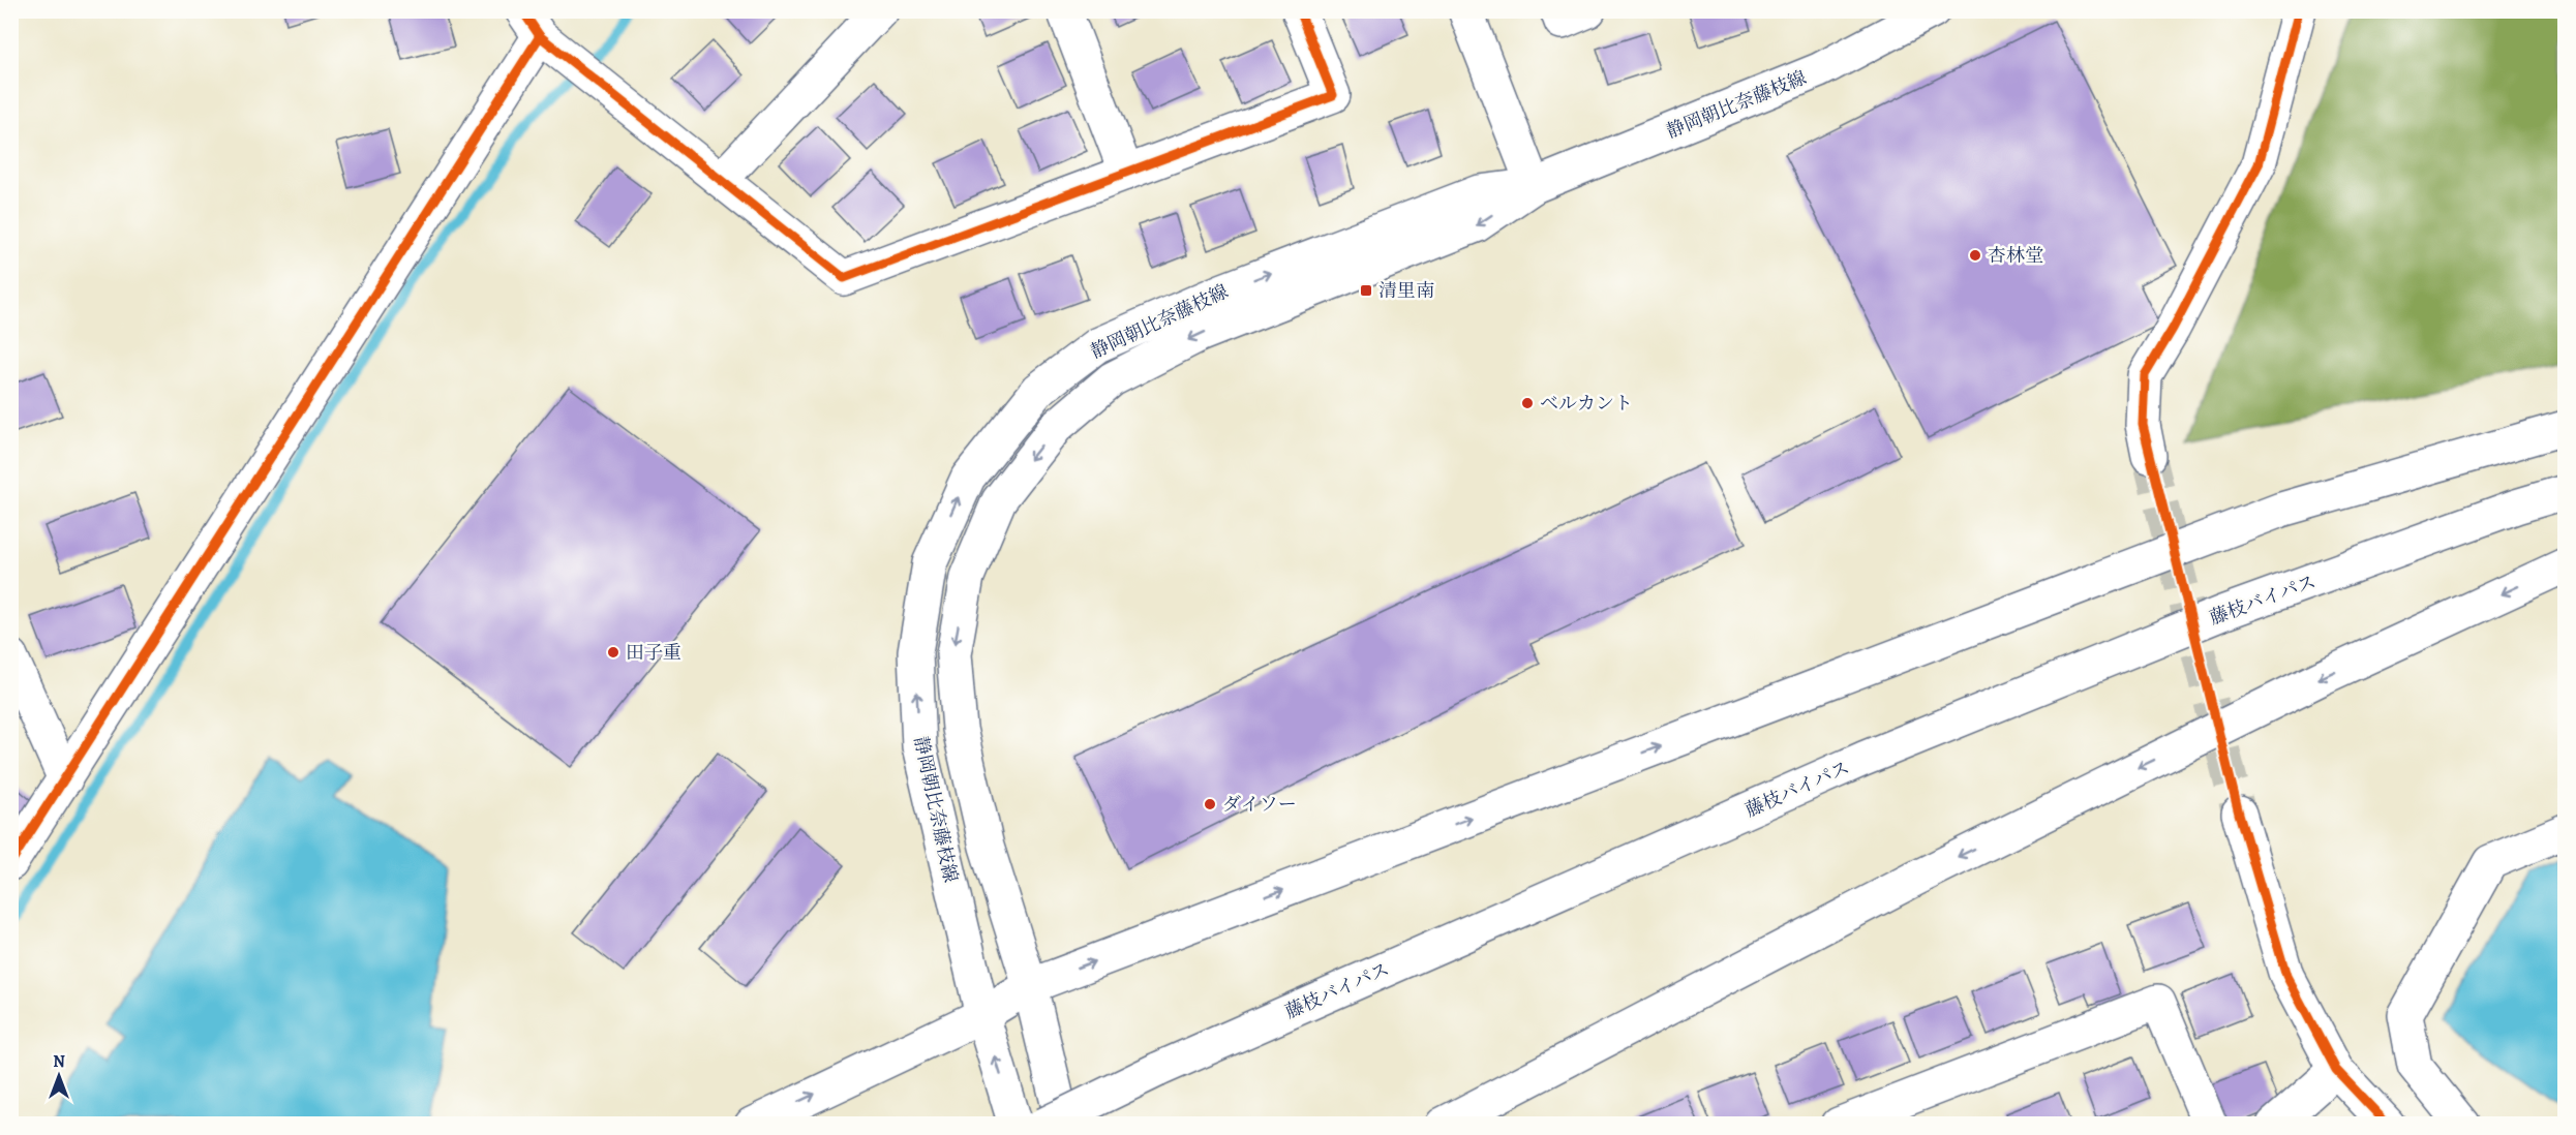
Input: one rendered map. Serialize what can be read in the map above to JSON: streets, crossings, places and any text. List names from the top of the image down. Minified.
{"streets":{"main road":["静岡朝比奈藤枝線","藤枝バイパス"]},"places":{"other":["杏林堂","ベルカント","田子重","ダイソー"],"transit":["清里南"]},"north":"top"}
